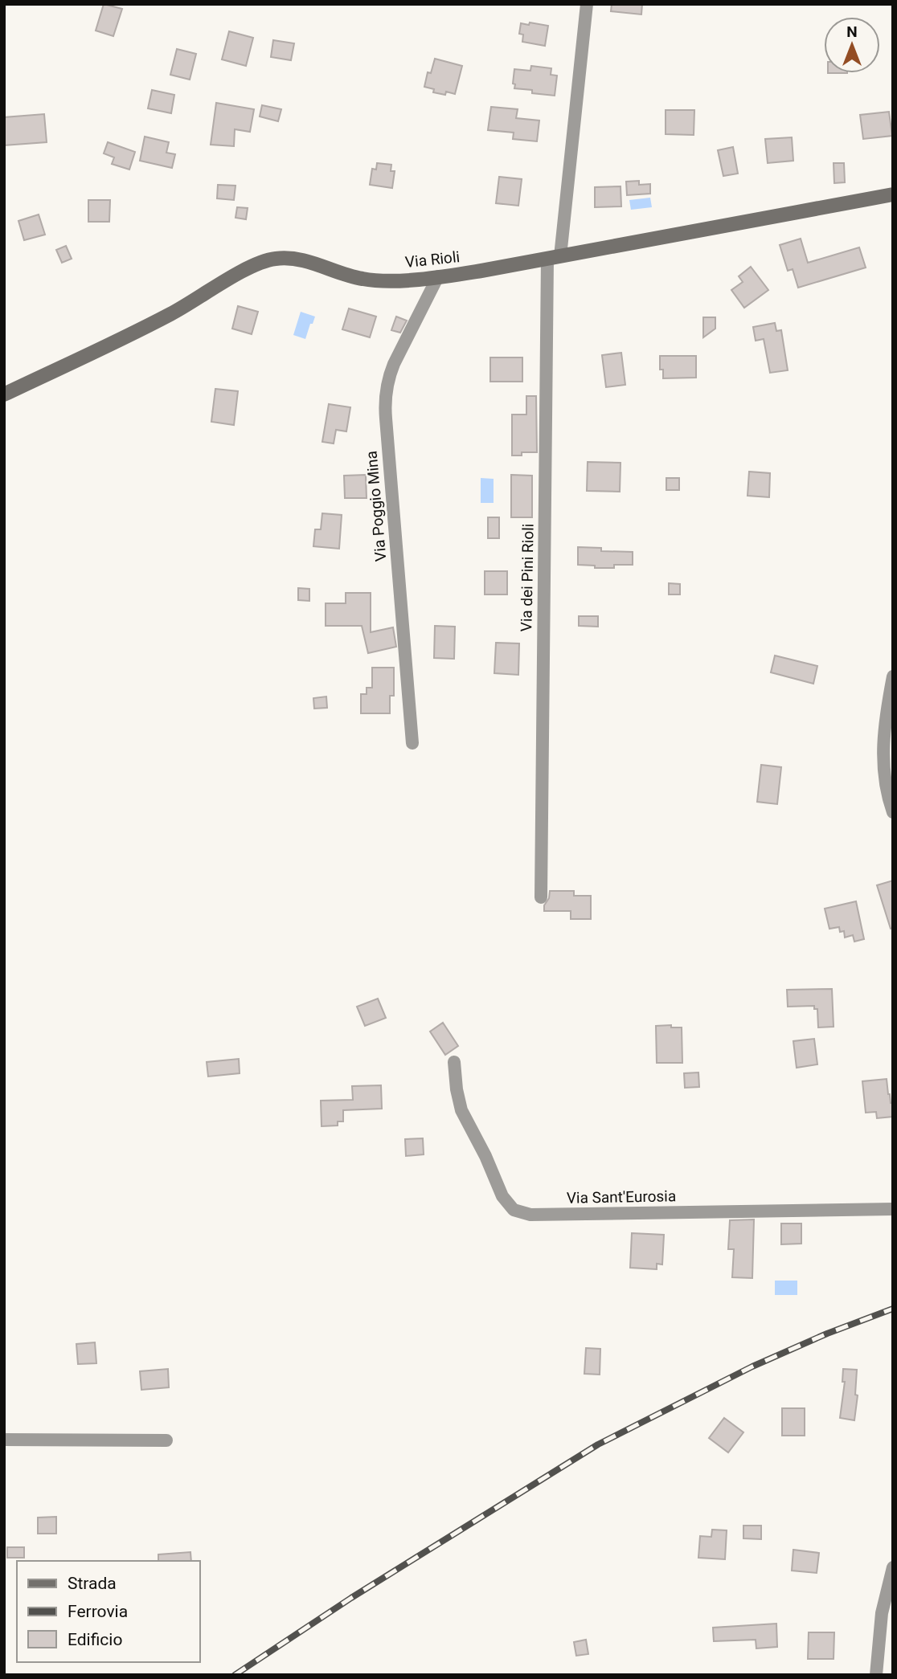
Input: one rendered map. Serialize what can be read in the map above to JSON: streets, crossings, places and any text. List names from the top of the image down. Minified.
{"streets":{"main road":["Via Rioli"],"street":["Via Poggio Mina","Via dei Pini Rioli","Via Sant'Eurosia"]},"crossings":[["Via Rioli","Via Poggio Mina"],["Via Rioli","Via dei Pini Rioli"]],"legend":["Strada","Ferrovia","Edificio"],"north":"top"}
